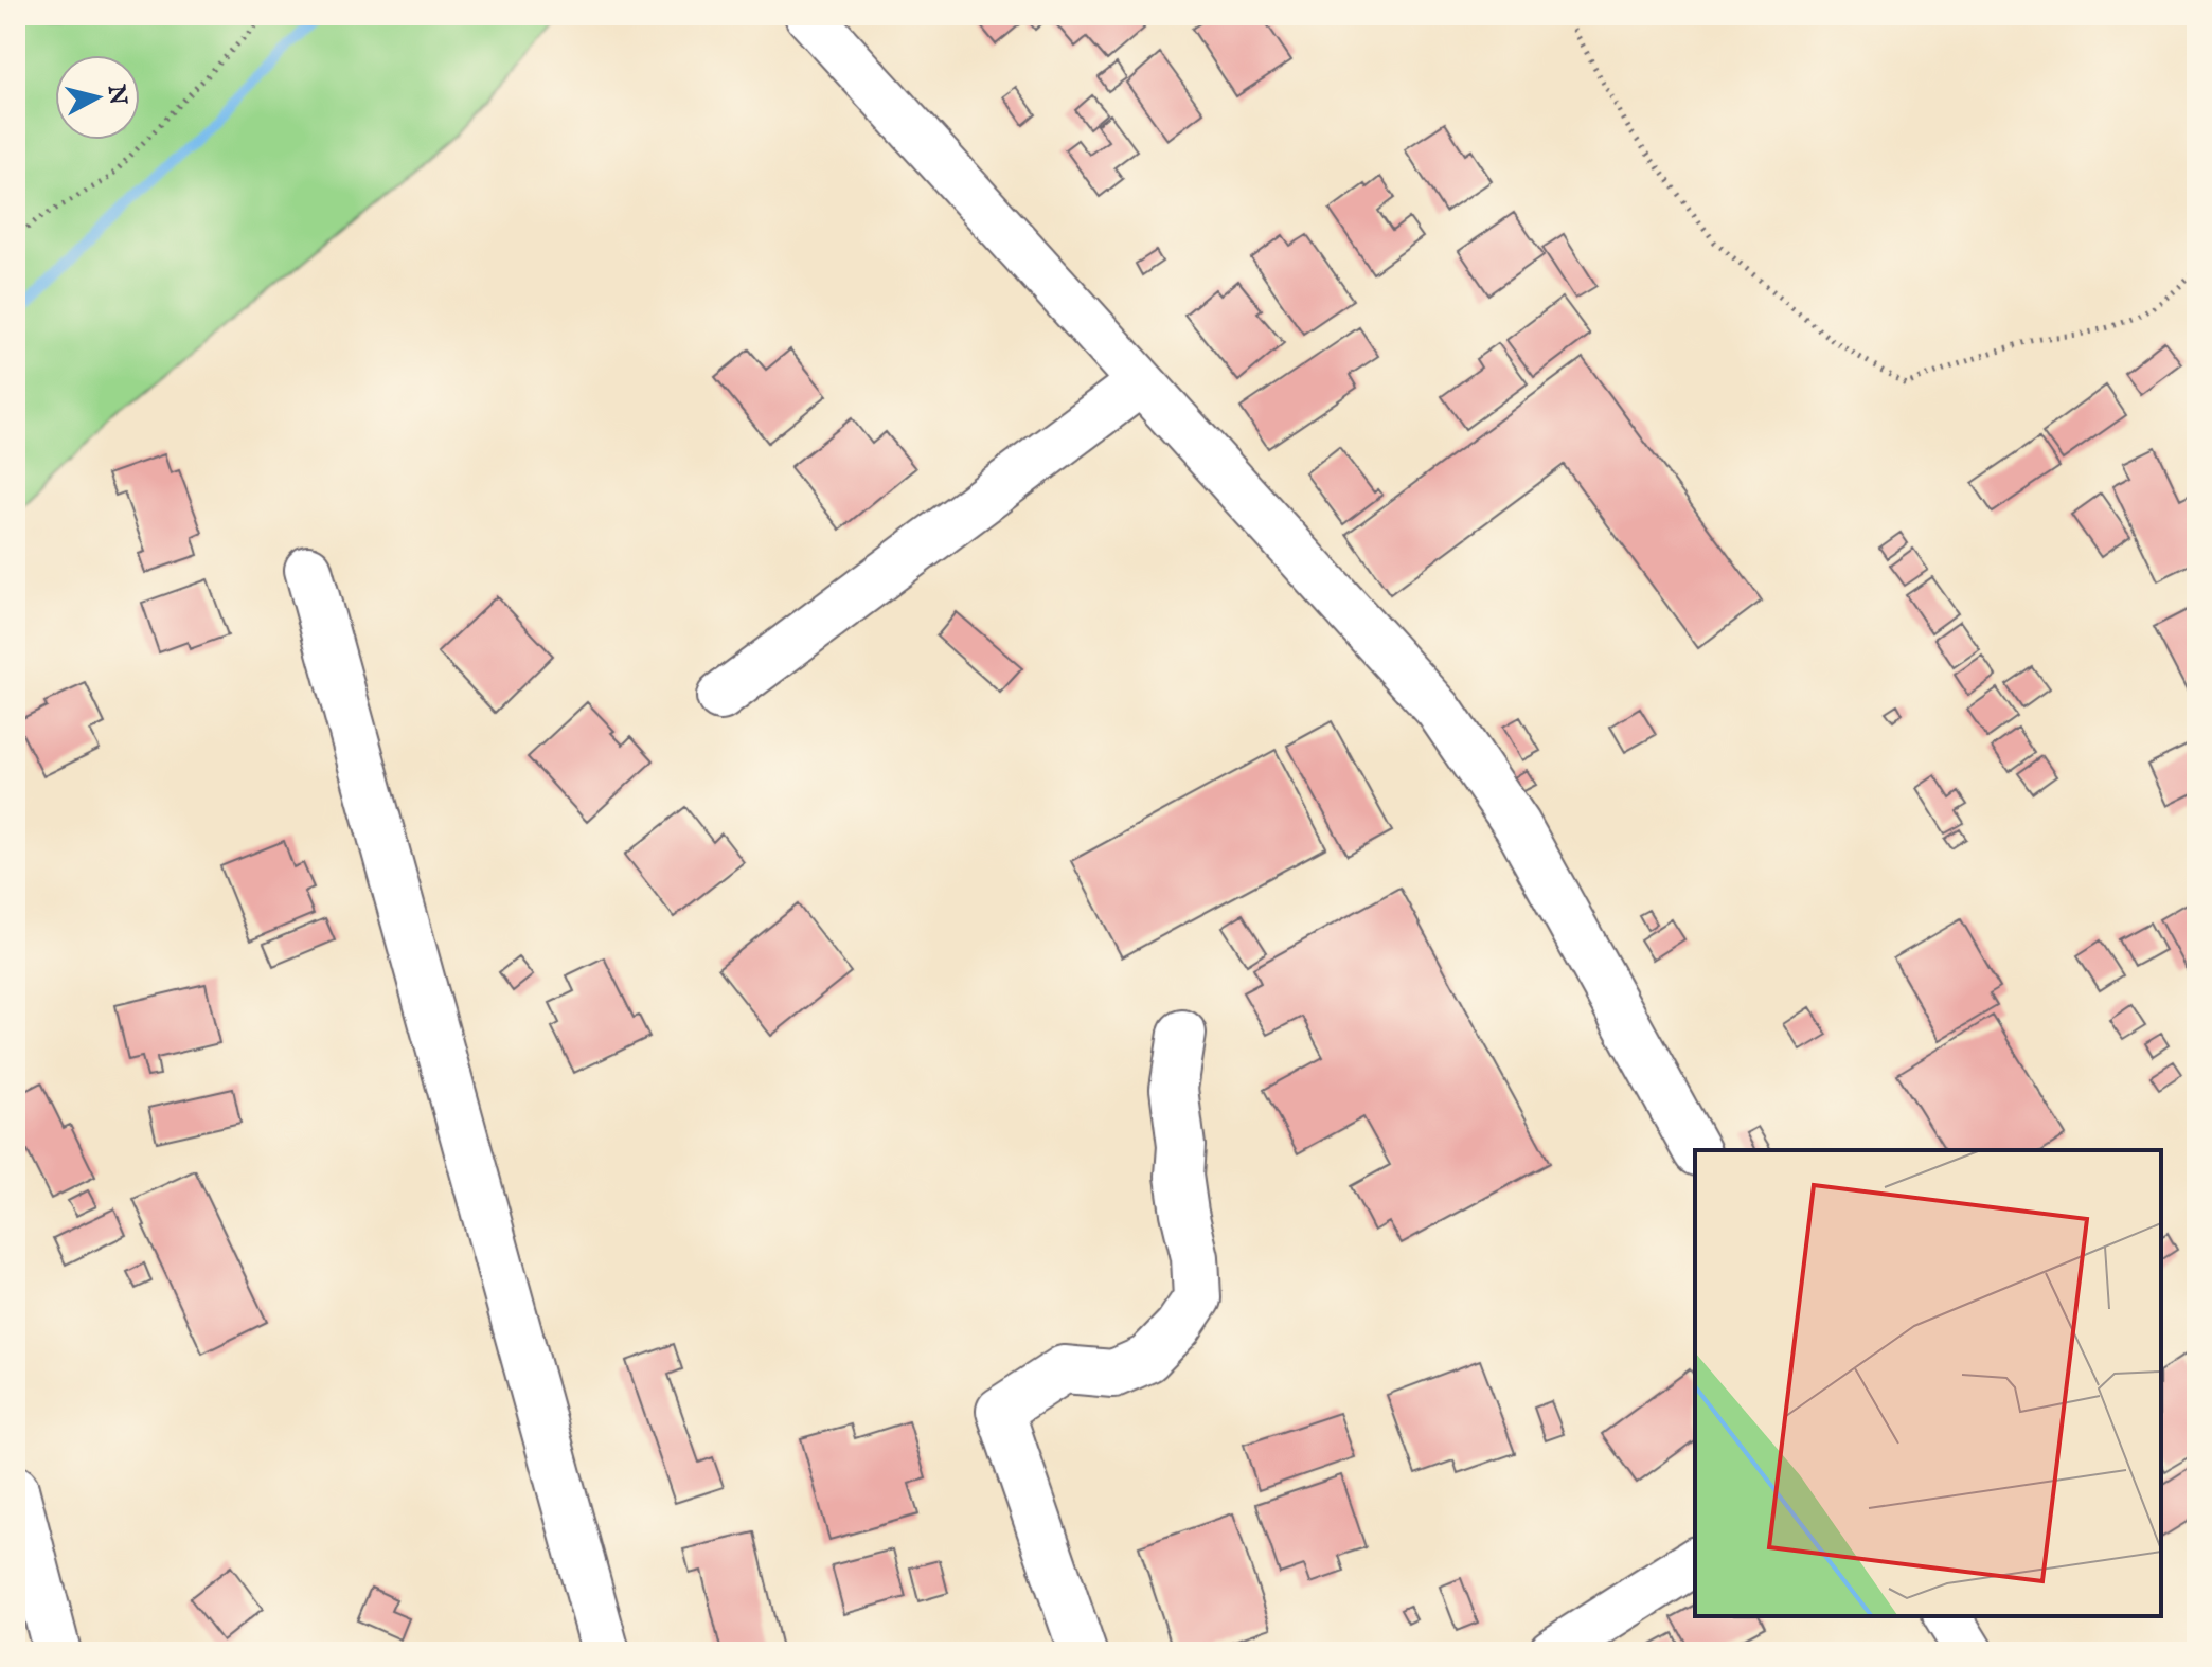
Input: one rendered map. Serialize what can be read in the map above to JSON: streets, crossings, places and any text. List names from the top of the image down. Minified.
{"north":"right"}
